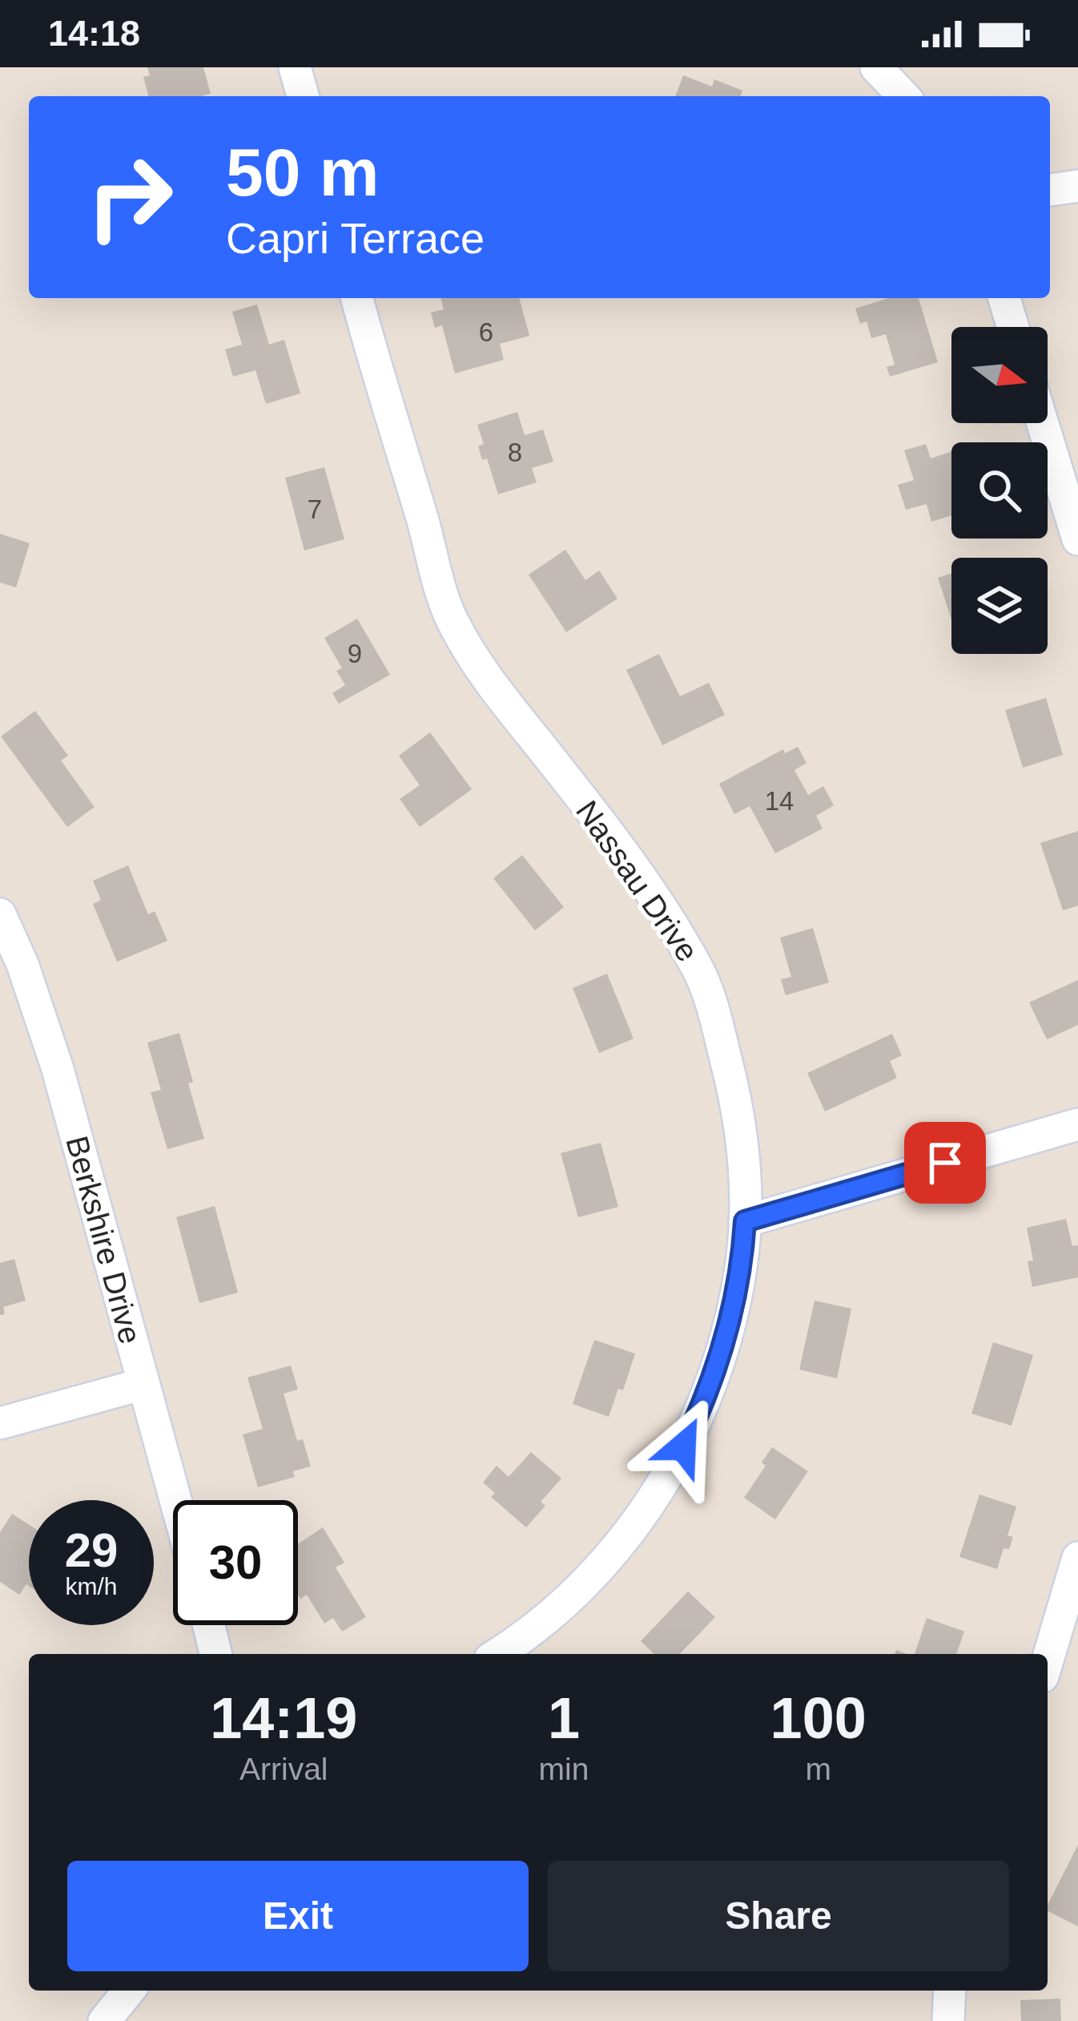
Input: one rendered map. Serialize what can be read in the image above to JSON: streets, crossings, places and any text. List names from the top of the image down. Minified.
{"streets":{"street":["Nassau Drive","Berkshire Drive"]},"house_numbers":["6","8","7","9","14"],"north":"right","page":{"status":"14:18","turn":["50 m","Capri Terrace"],"speed":"29 km/h","limit":"30","eta":["14:19","Arrival","1","min","100","m"],"buttons":["Exit","Share"]}}
